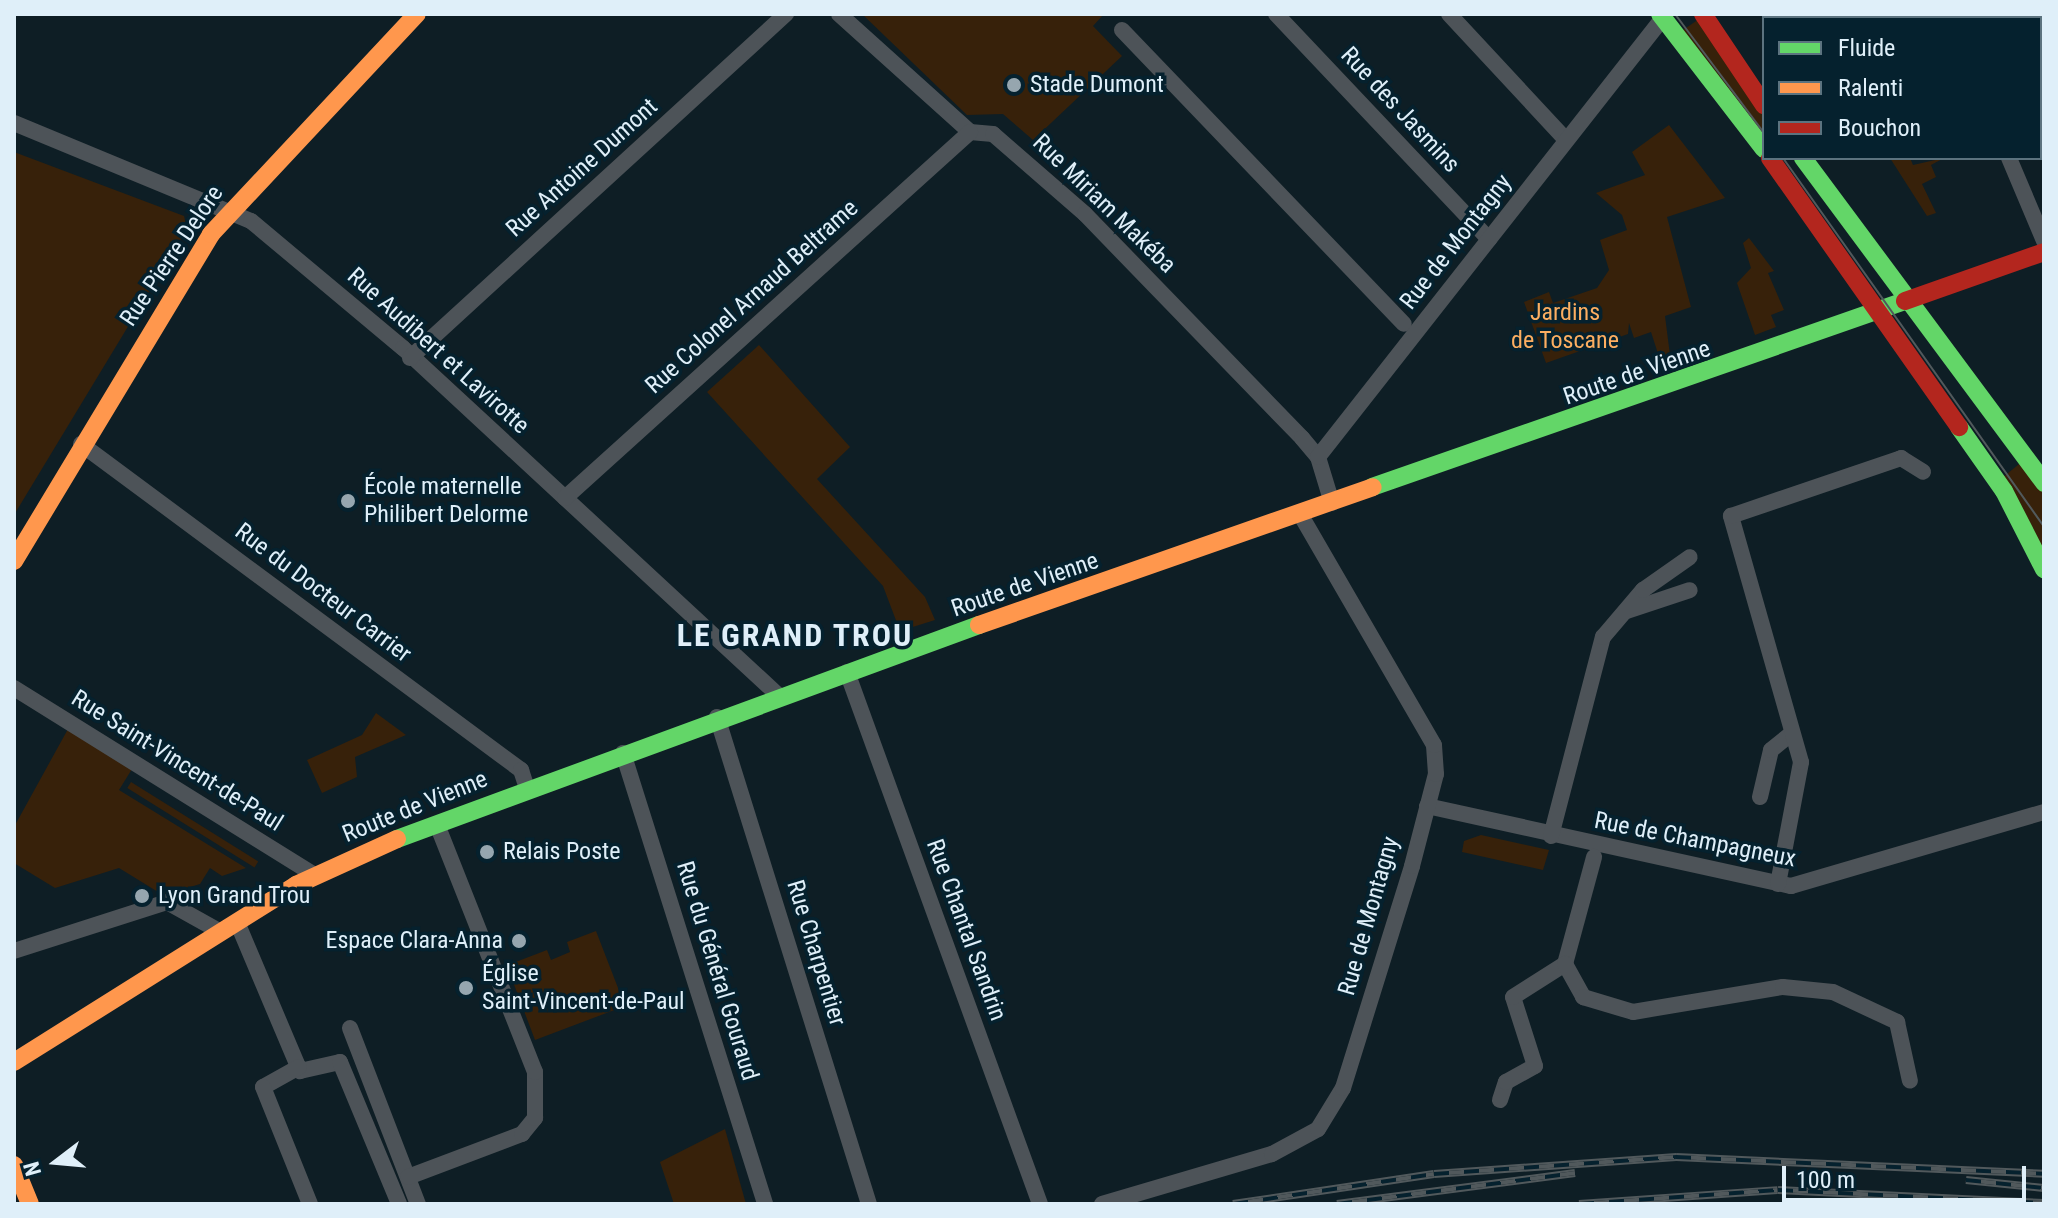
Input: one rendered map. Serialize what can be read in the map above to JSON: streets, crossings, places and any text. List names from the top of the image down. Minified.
{"streets":{"main road":["Rue Pierre Delore","Route de Vienne"],"street":["Rue des Jasmins","Rue Antoine Dumont","Rue Miriam Makéba","Rue de Montagny","Rue Colonel Arnaud Beltrame","Rue Audibert et Lavirotte","Rue du Docteur Carrier","Rue Saint-Vincent-de-Paul","Rue de Champagneux","Rue Chantal Sandrin","Rue Charpentier","Rue du Général Gouraud"]},"crossings":[["Rue des Jasmins","Rue de Montagny"],["Rue Antoine Dumont","Rue Audibert et Lavirotte"],["Rue Miriam Makéba","Rue de Montagny"],["Rue Miriam Makéba","Rue Colonel Arnaud Beltrame"],["Rue de Montagny","Route de Vienne"],["Rue de Montagny","Rue de Champagneux"],["Rue Pierre Delore","Rue Audibert et Lavirotte"],["Rue Pierre Delore","Rue du Docteur Carrier"],["Rue Colonel Arnaud Beltrame","Rue Audibert et Lavirotte"],["Rue Audibert et Lavirotte","Route de Vienne"],["Route de Vienne","Rue du Docteur Carrier"],["Route de Vienne","Rue Saint-Vincent-de-Paul"],["Route de Vienne","Rue Chantal Sandrin"],["Route de Vienne","Rue Charpentier"],["Route de Vienne","Rue du Général Gouraud"]],"districts":["LE GRAND TROU"],"parks":["Jardins de Toscane"],"places":["Stade Dumont","École maternelle Philibert Delorme","Relais Poste","Lyon Grand Trou","Espace Clara-Anna","Église Saint-Vincent-de-Paul"],"legend":["Fluide","Ralenti","Bouchon"],"scale_bar":"100 m","north":"left"}
